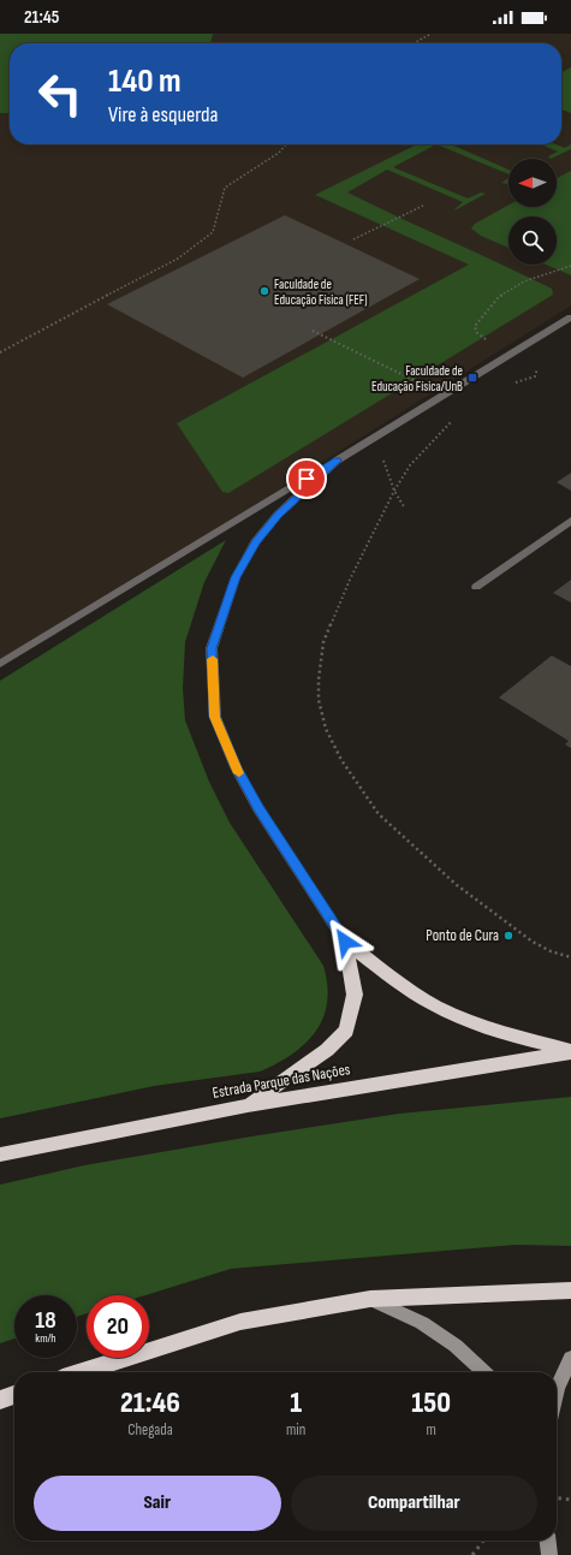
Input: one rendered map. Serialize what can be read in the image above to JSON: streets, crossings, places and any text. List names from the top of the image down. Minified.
{"streets":{"highway":["Estrada Parque das Nações"]},"places":{"other":["Faculdade de Educação Física (FEF)","Ponto de Cura"],"transit":["Faculdade de Educação Física/UnB"]},"north":"left","page":{"status":"21:45","turn":["140 m","Vire à esquerda"],"speed":"18 km/h","limit":"20","eta":["21:46","Chegada","1","min","150","m"],"buttons":["Sair","Compartilhar"]}}
